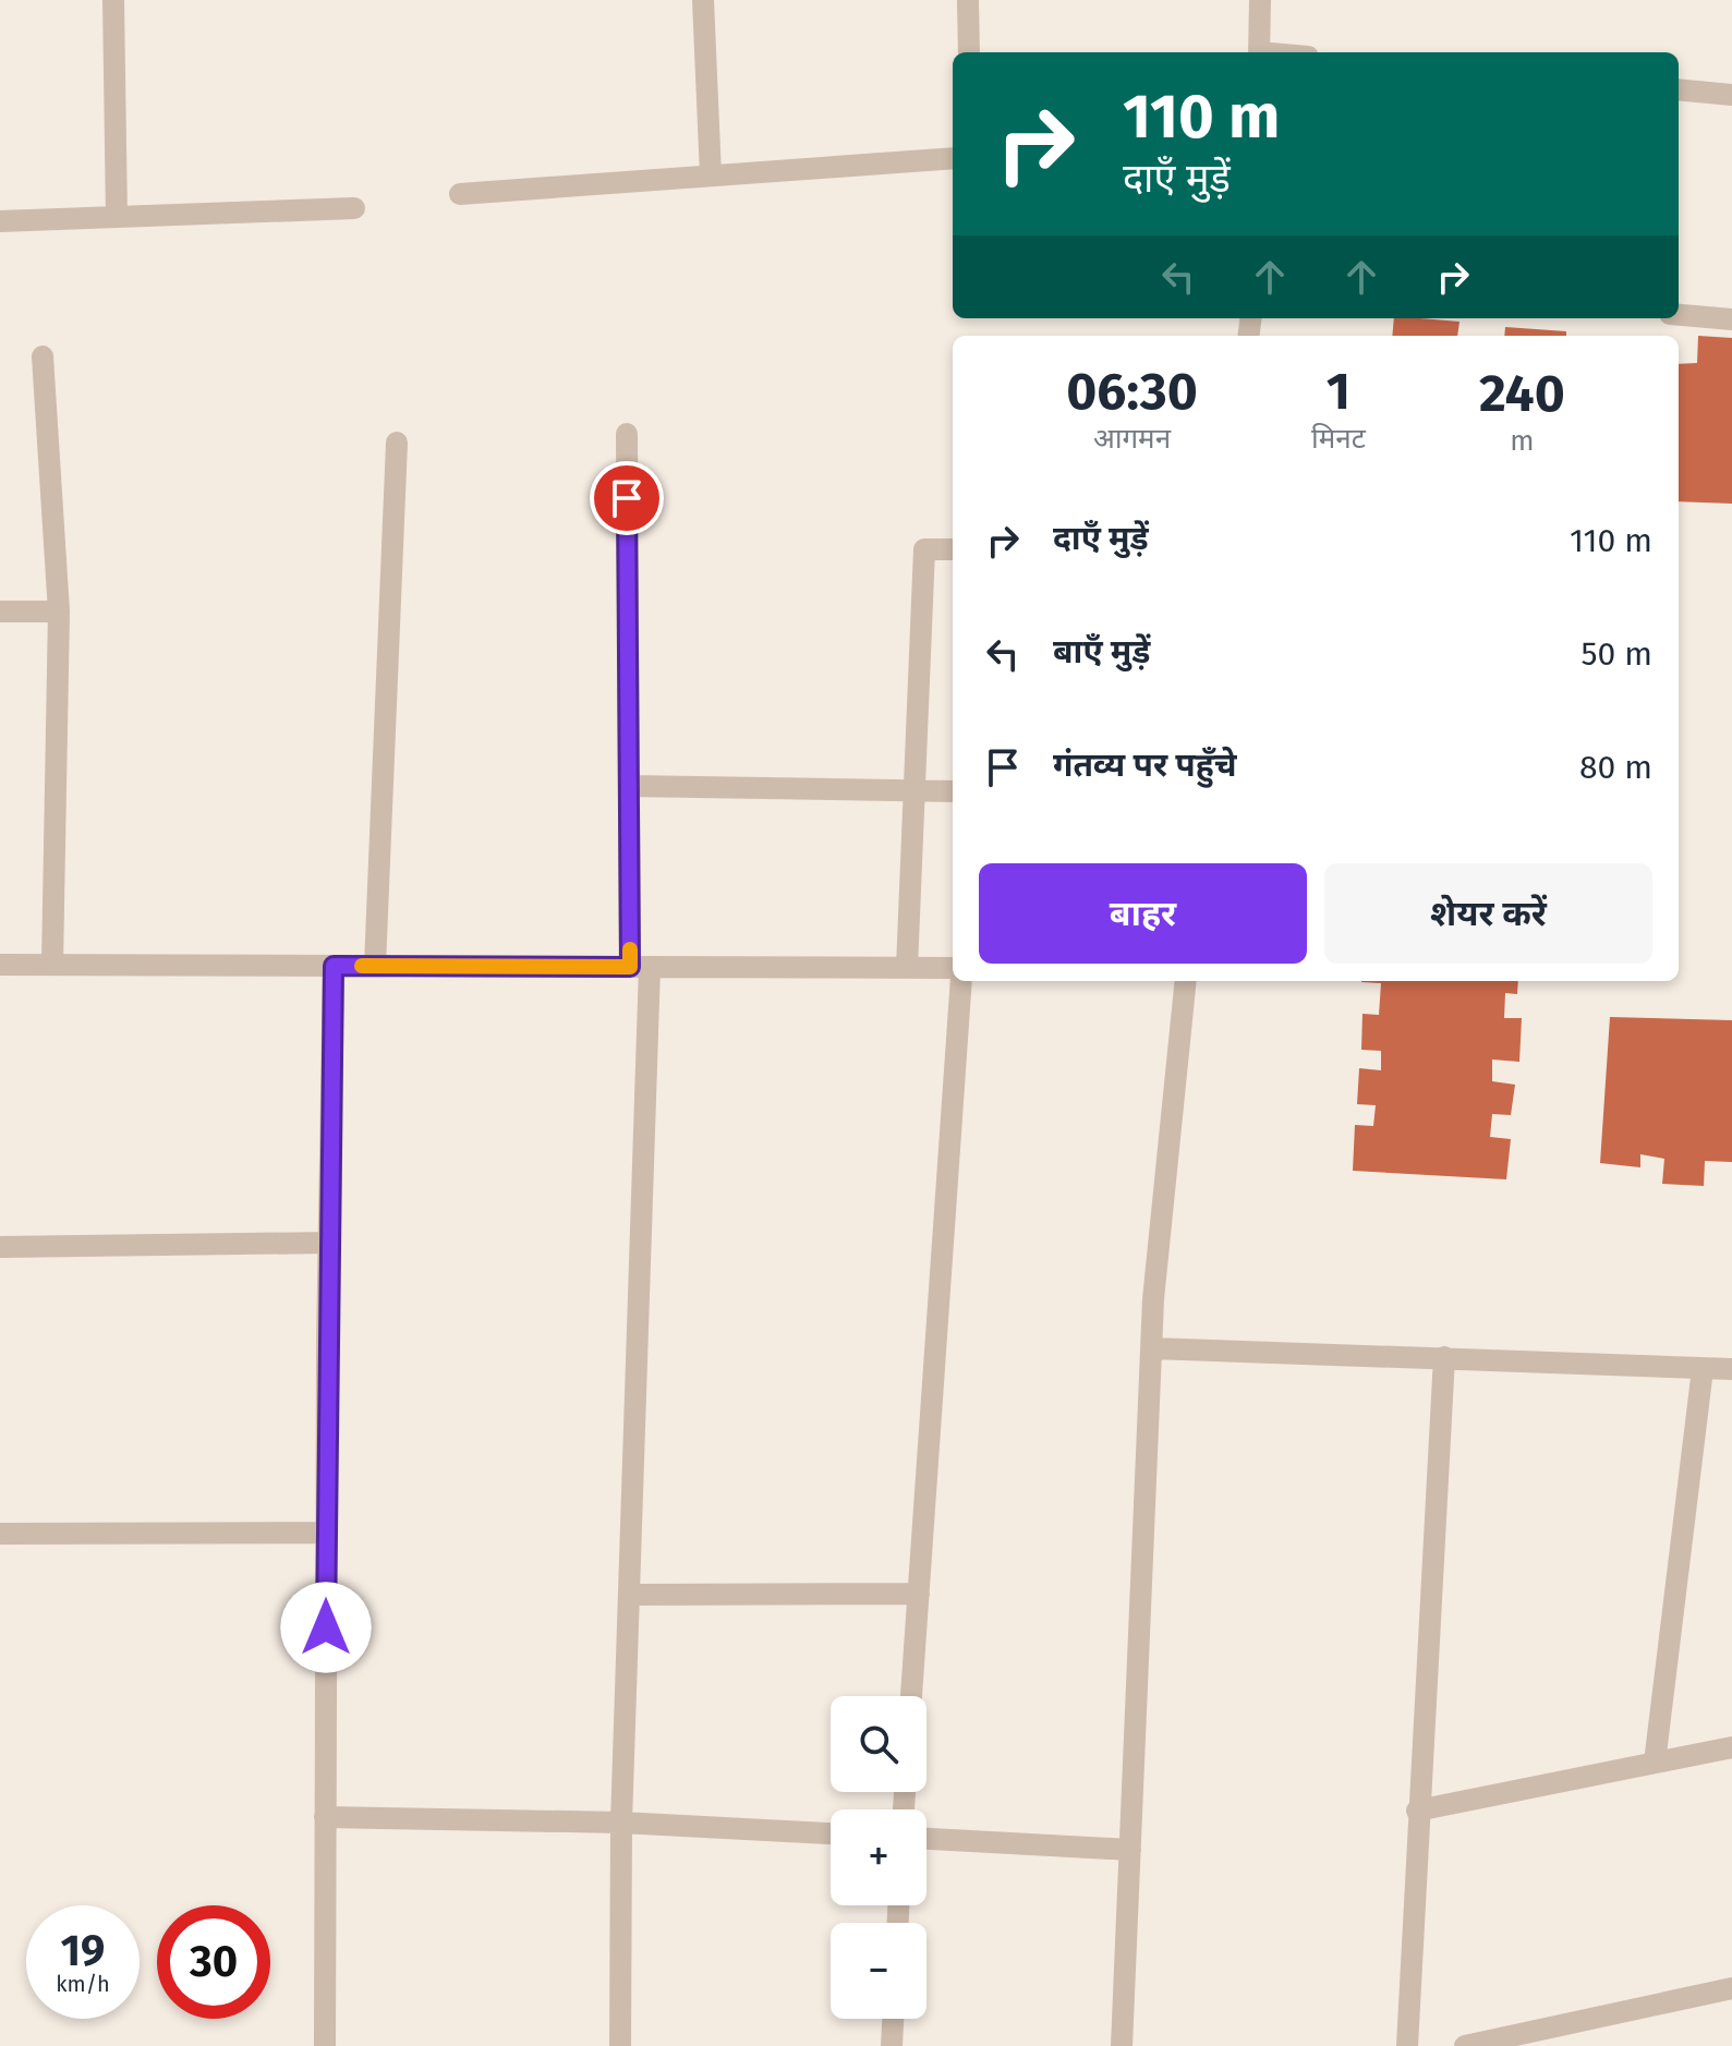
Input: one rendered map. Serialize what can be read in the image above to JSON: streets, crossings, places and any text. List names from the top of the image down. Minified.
{"page":{"turn":["110 m","दाएँ मुड़ें"],"eta":["06:30","आगमन","1","मिनट","240","m"],"list":[{"name":"दाएँ मुड़ें","value":"110 m"},{"name":"बाएँ मुड़ें","value":"50 m"},{"name":"गंतव्य पर पहुँचे","value":"80 m"}],"buttons":["बाहर","शेयर करें"],"map_buttons":["+","−"],"speed":"19 km/h","limit":"30"}}
